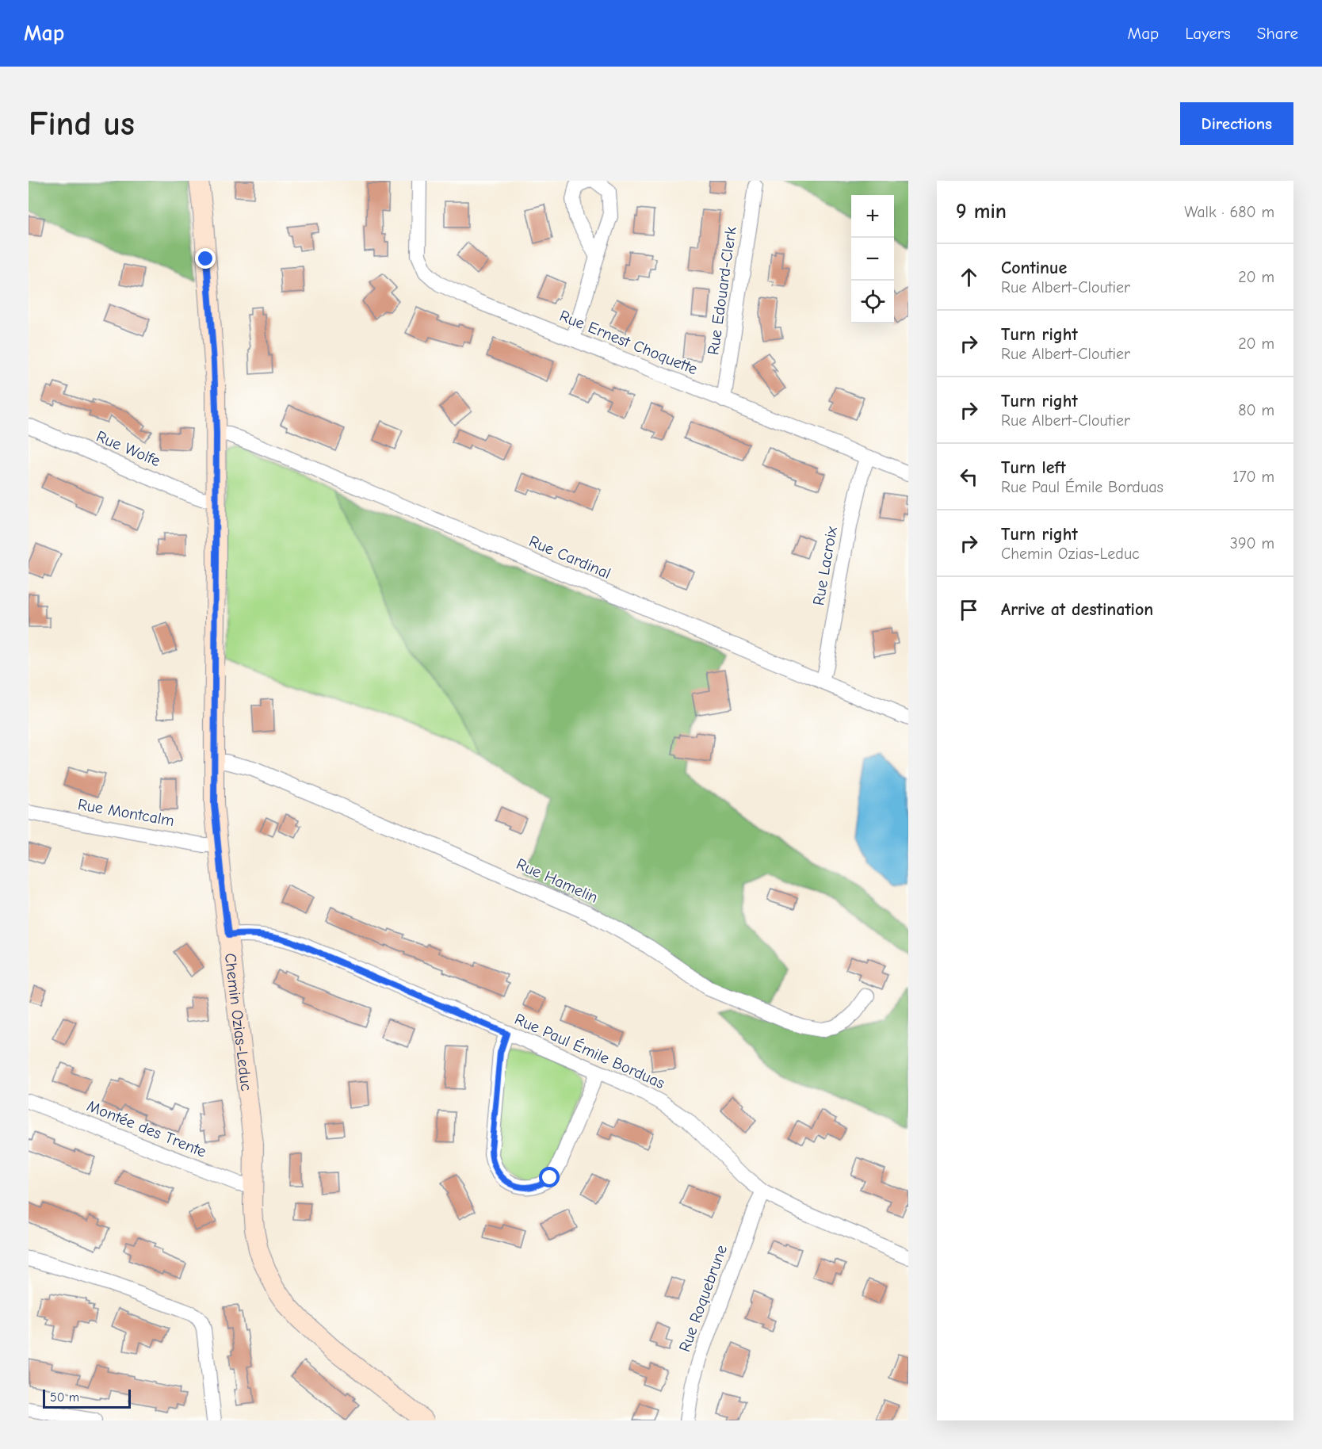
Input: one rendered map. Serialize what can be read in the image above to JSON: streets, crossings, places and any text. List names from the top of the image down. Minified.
{"streets":{"street":["Rue Edouard-Clerk","Rue Ernest Choquette","Rue Wolfe","Rue Cardinal","Rue Lacroix","Rue Montcalm","Rue Hamelin","Chemin Ozias-Leduc","Rue Paul Émile Borduas","Montée des Trente","Rue Roquebrune"]},"crossings":[["Rue Edouard-Clerk","Rue Ernest Choquette"],["Rue Ernest Choquette","Rue Lacroix"],["Rue Wolfe","Chemin Ozias-Leduc"],["Rue Cardinal","Rue Lacroix"],["Rue Cardinal","Chemin Ozias-Leduc"],["Rue Montcalm","Chemin Ozias-Leduc"],["Rue Hamelin","Chemin Ozias-Leduc"],["Chemin Ozias-Leduc","Rue Paul Émile Borduas"],["Chemin Ozias-Leduc","Montée des Trente"],["Rue Paul Émile Borduas","Rue Roquebrune"]],"scale_bar":"50 m","page":{"header":"Map","nav":["Map","Layers","Share"],"buttons":"Directions","title":"Find us","heading":["9 min","Walk · 680 m"],"map_buttons":["+","−"],"list":[["Continue","Rue Albert-Cloutier","20 m"],["Turn right","Rue Albert-Cloutier","20 m"],["Turn right","Rue Albert-Cloutier","80 m"],["Turn left","Rue Paul Émile Borduas","170 m"],["Turn right","Chemin Ozias-Leduc","390 m"],"Arrive at destination"],"scale":"50 m"}}
